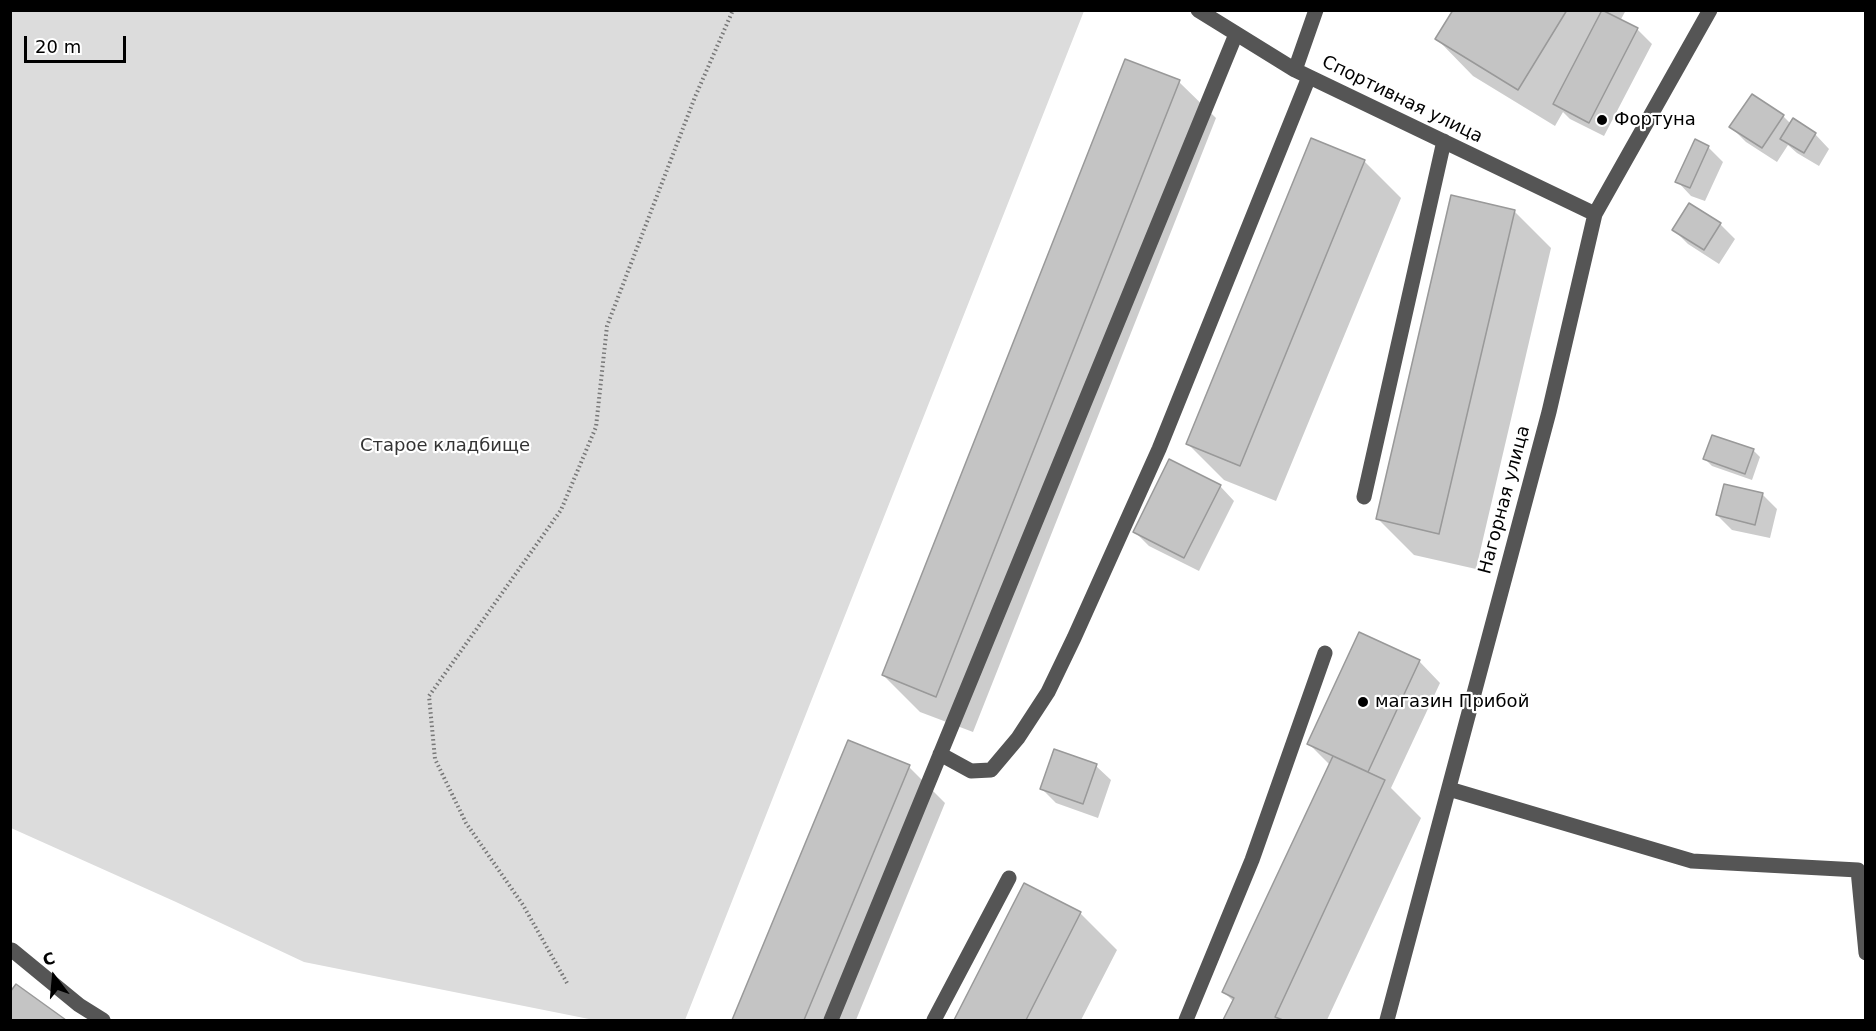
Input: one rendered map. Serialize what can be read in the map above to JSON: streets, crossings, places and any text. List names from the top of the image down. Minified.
{"streets":{"street":["Спортивная улица","Нагорная улица"]},"crossings":[["Спортивная улица","Нагорная улица"]],"parks":["Старое кладбище"],"places":["Фортуна","магазин Прибой"],"scale_bar":"20 m","north":"top"}
